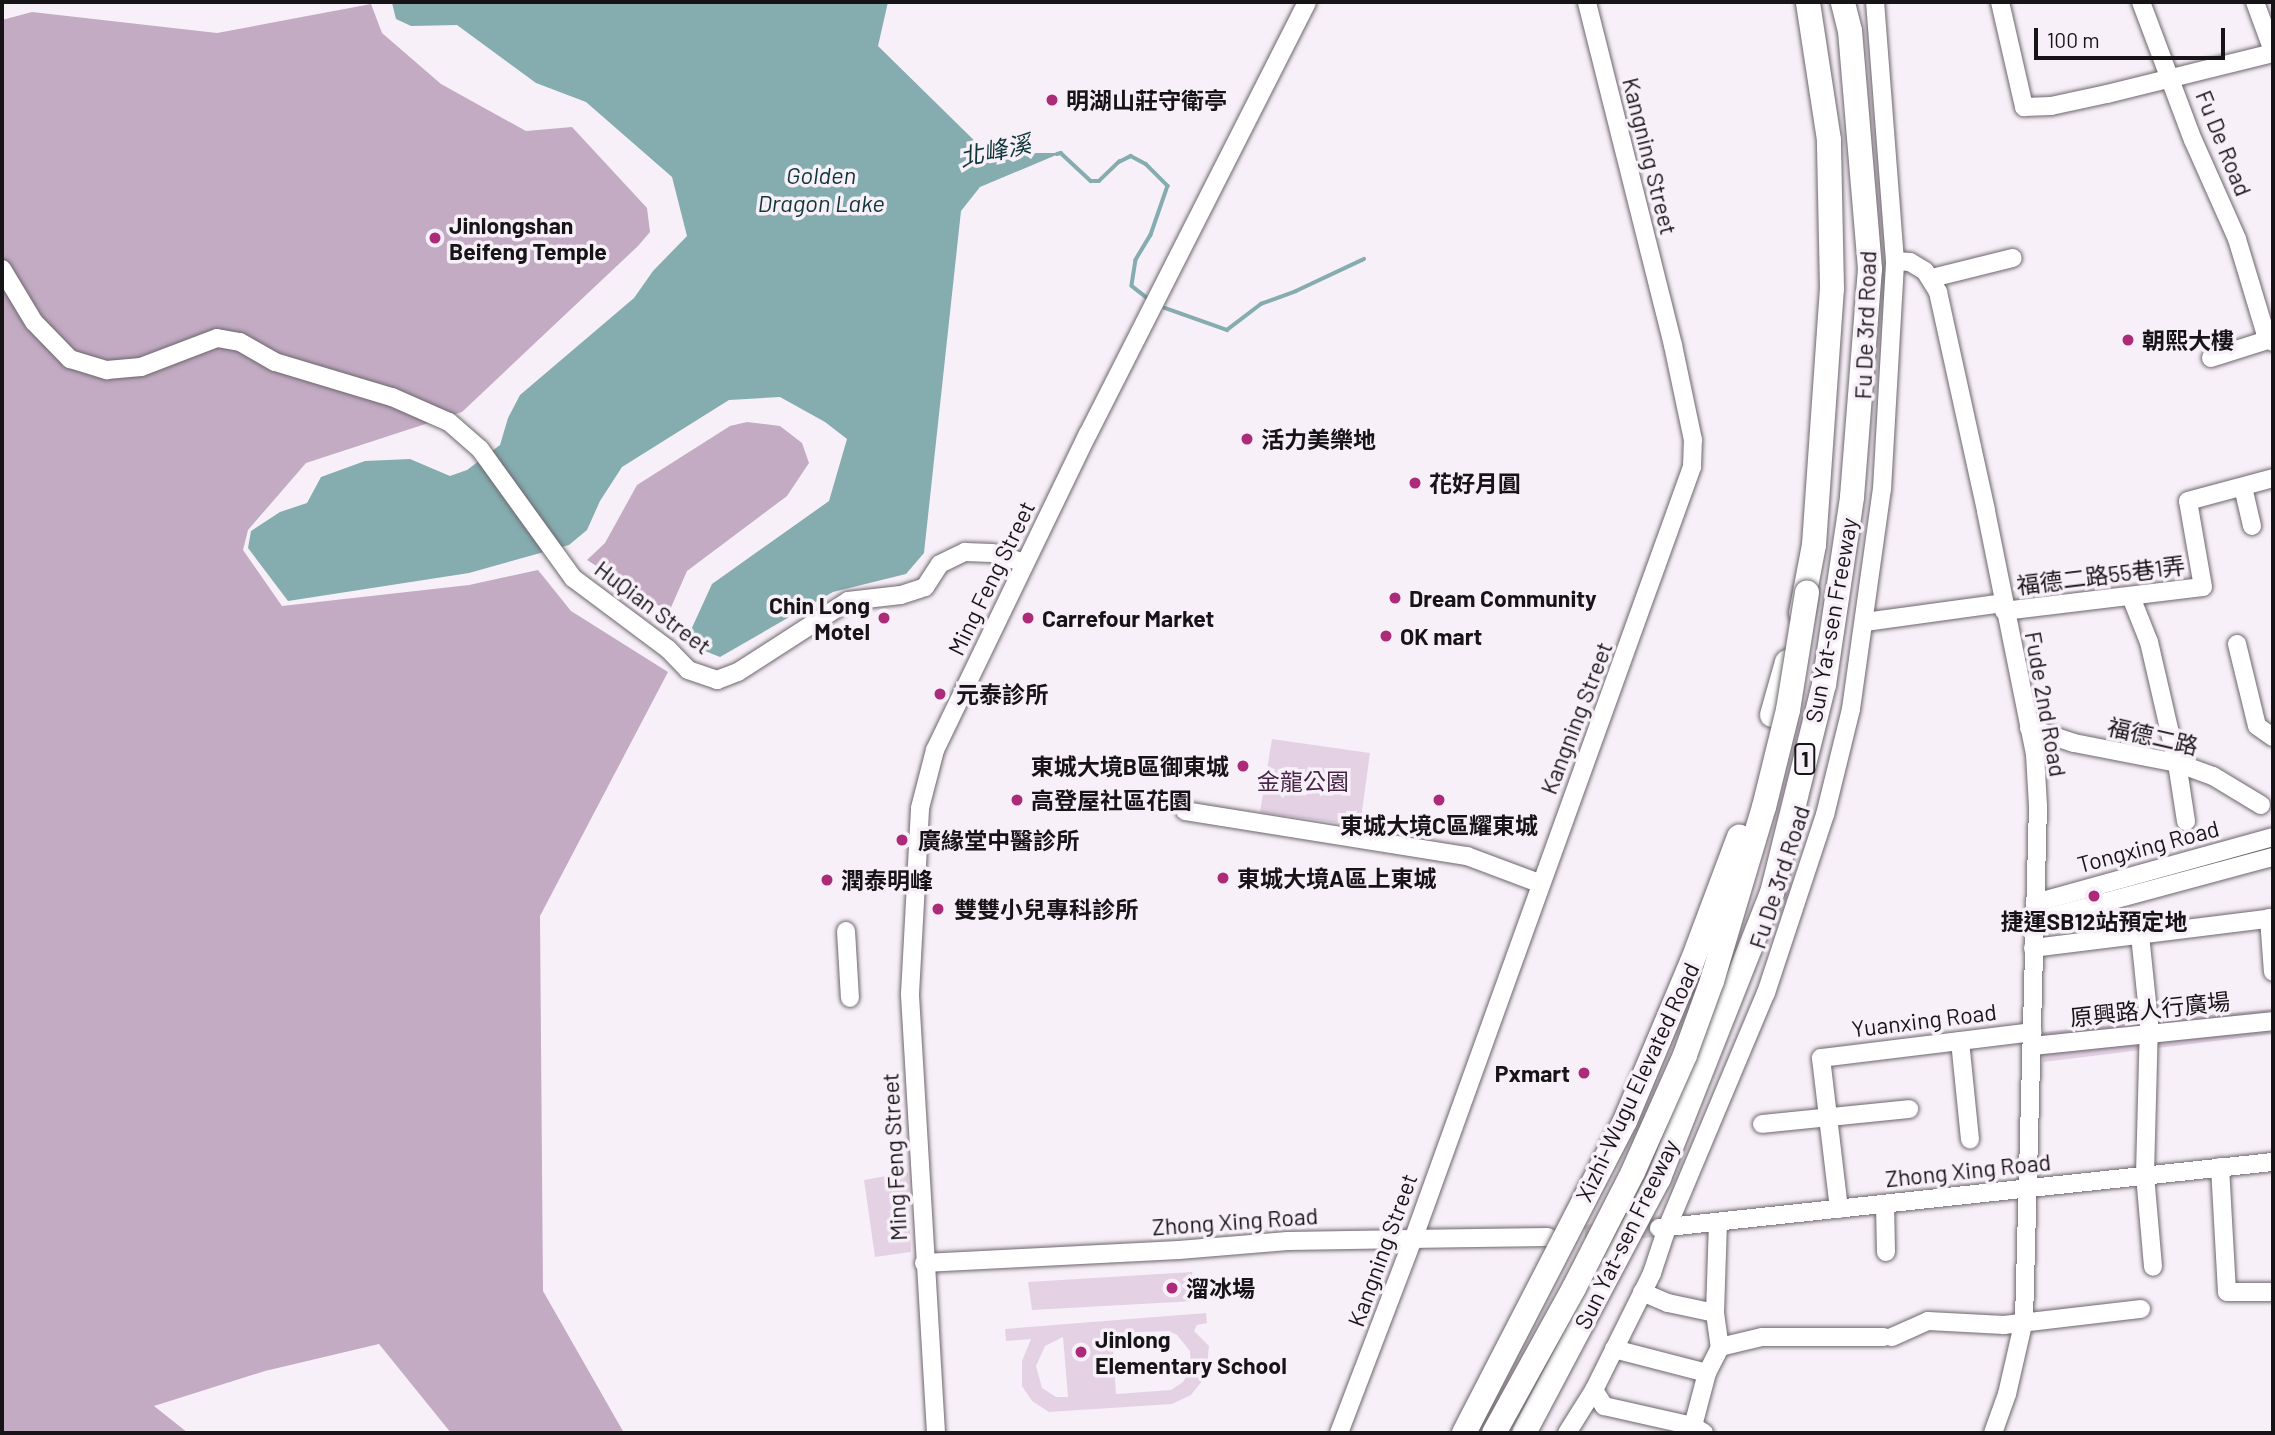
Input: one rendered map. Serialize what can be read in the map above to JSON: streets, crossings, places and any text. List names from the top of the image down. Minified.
{"streets":{"highway":["Sun Yat-sen Freeway","1","Xizhi-Wugu Elevated Road"],"street":["Fu De Road","Kangning Street","Fu De 3rd Road","福德二路55巷1弄","Ming Feng Street","HuQian Street","Fude 2nd Road","福德二路","Tongxing Road","原興路人行廣場","Yuanxing Road","Zhong Xing Road"]},"crossings":[["Kangning Street","Zhong Xing Road"],["Fu De 3rd Road","福德二路55巷1弄"],["Fu De 3rd Road","Zhong Xing Road"],["福德二路55巷1弄","Fude 2nd Road"],["Ming Feng Street","HuQian Street"],["Ming Feng Street","Zhong Xing Road"],["Sun Yat-sen Freeway","Xizhi-Wugu Elevated Road"],["Fude 2nd Road","福德二路"],["Fude 2nd Road","Tongxing Road"],["Fude 2nd Road","原興路人行廣場"],["Fude 2nd Road","Yuanxing Road"],["Fude 2nd Road","Zhong Xing Road"],["原興路人行廣場","Yuanxing Road"]],"water":["北峰溪","Golden Dragon Lake"],"parks":["金龍公園"],"places":["明湖山莊守衛亭","Jinlongshan Beifeng Temple","朝熙大樓","活力美樂地","花好月圓","Dream Community","Chin Long Motel","Carrefour Market","OK mart","元泰診所","東城大境B區御東城","高登屋社區花園","東城大境C區耀東城","廣緣堂中醫診所","東城大境A區上東城","潤泰明峰","捷運SB12站預定地","雙雙小兒專科診所","Pxmart","溜冰場","Jinlong Elementary School"],"scale_bar":"100 m"}
